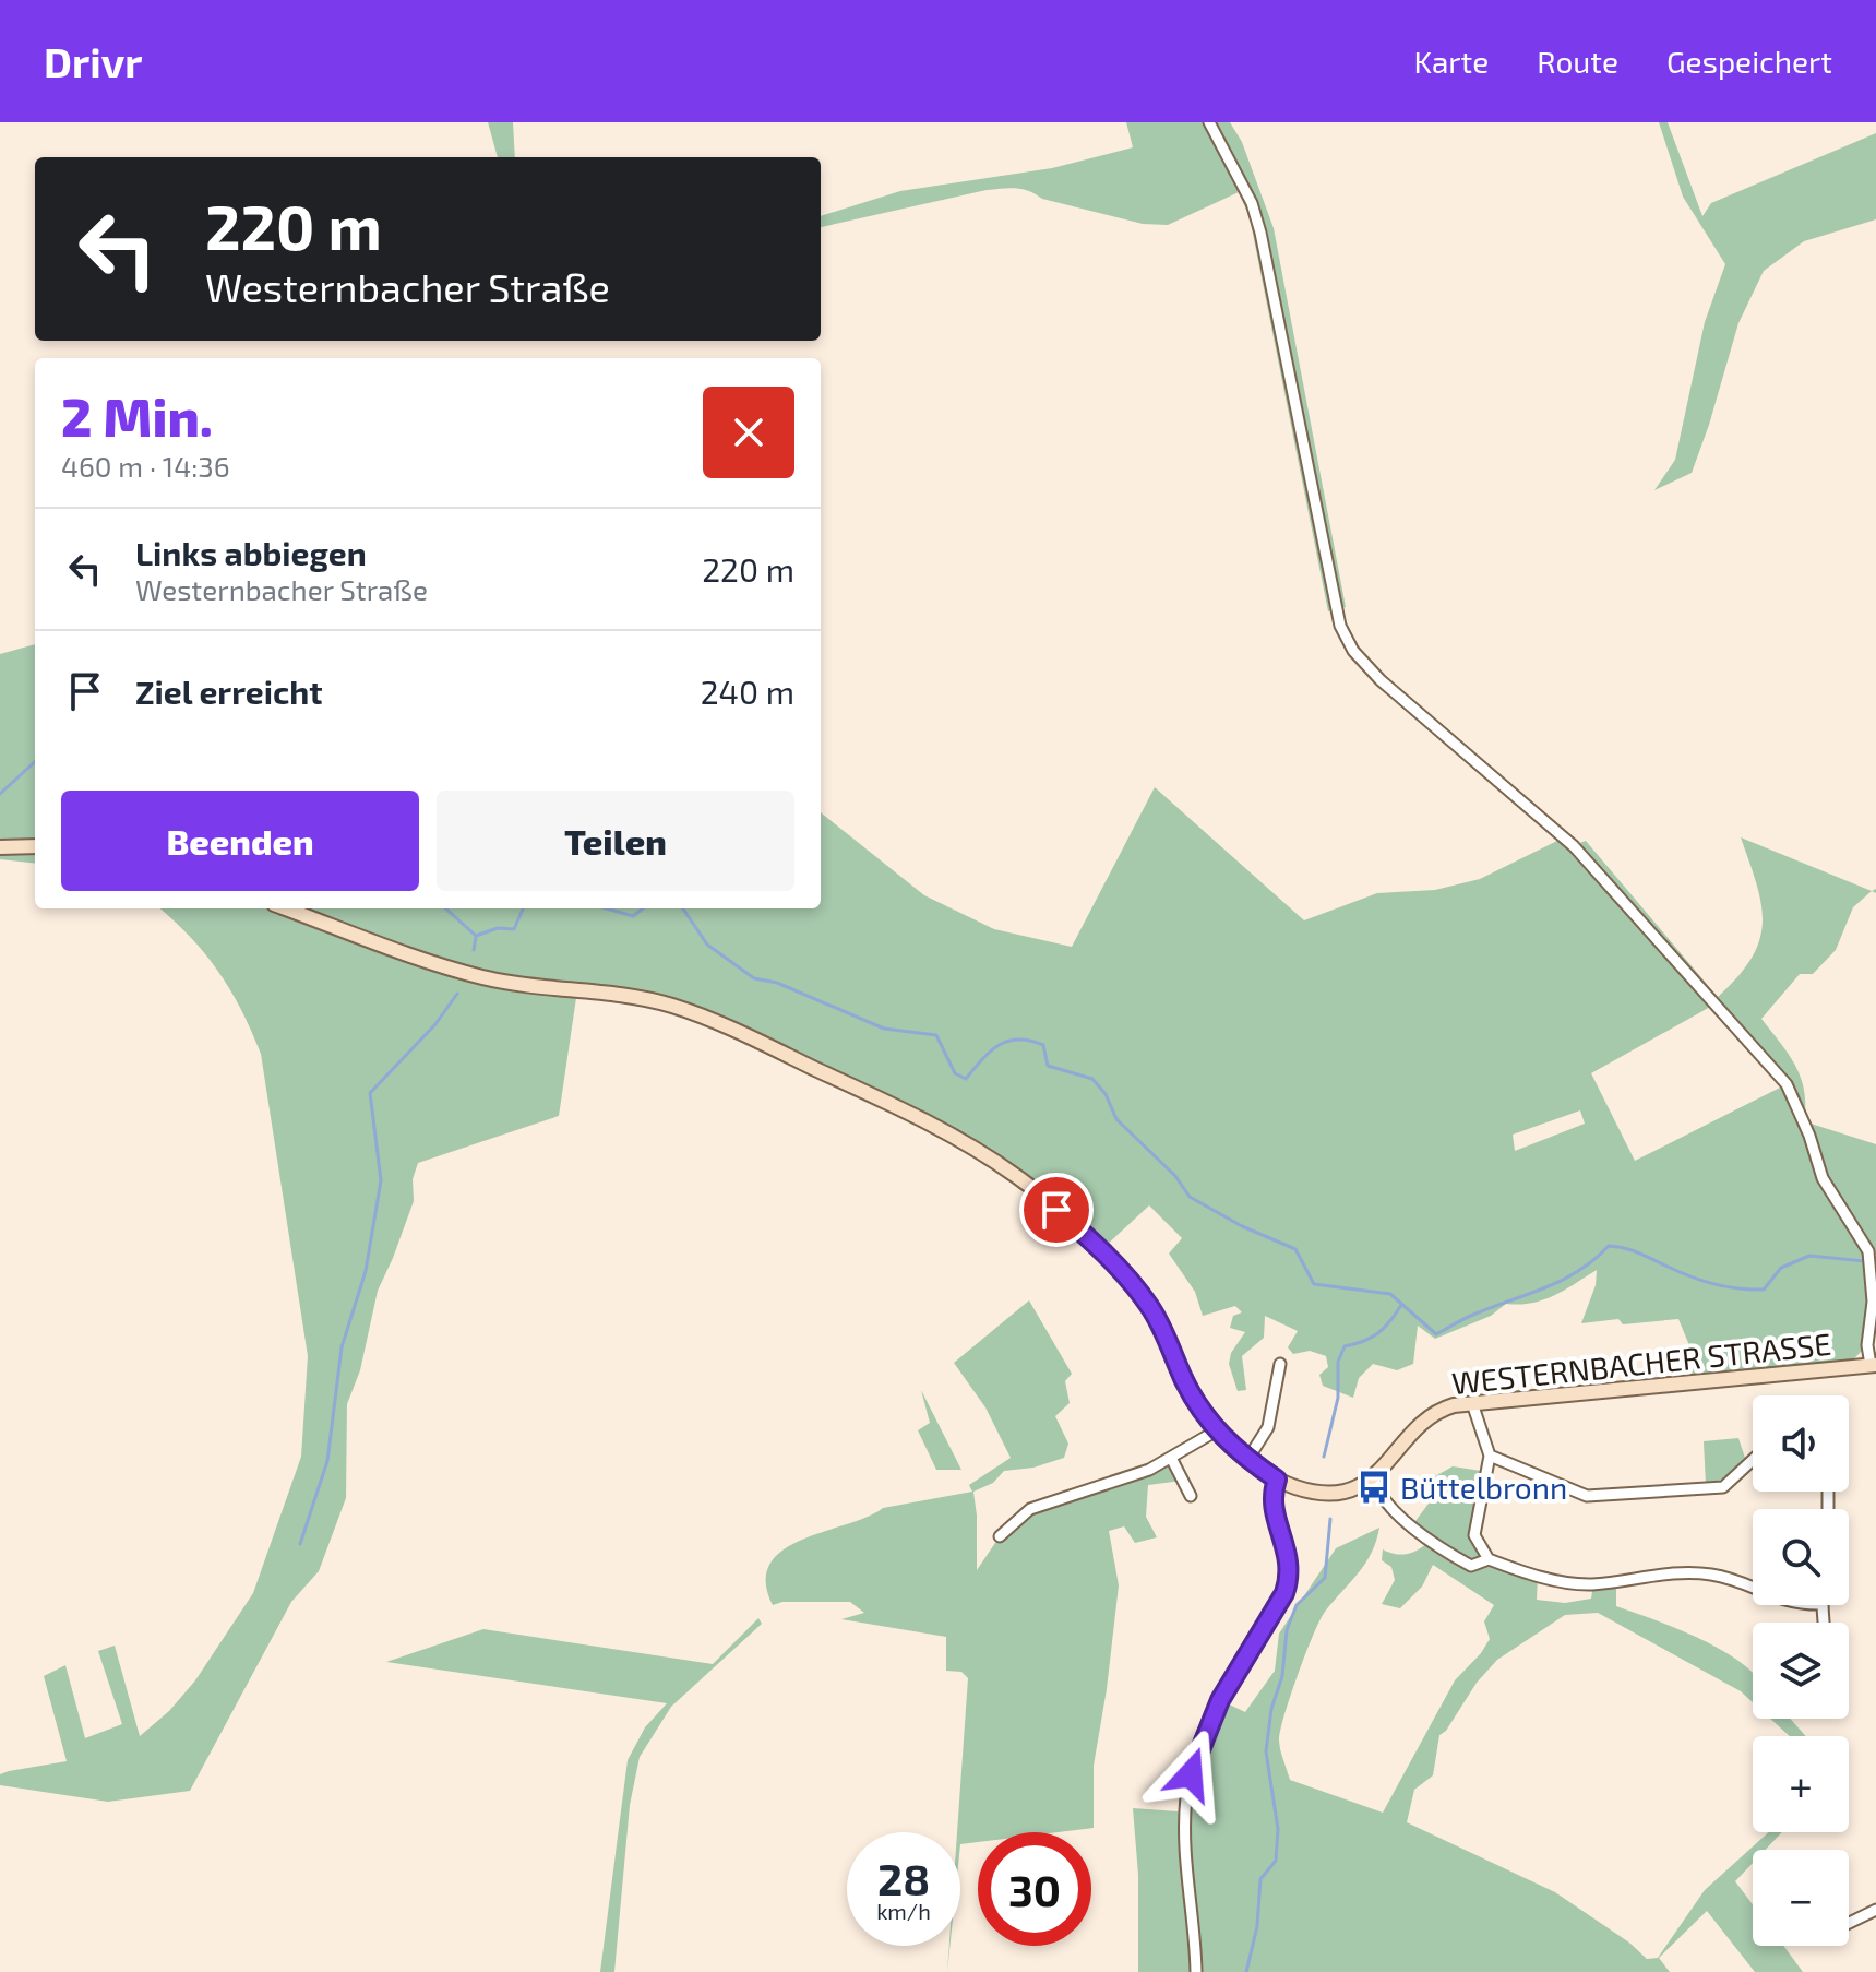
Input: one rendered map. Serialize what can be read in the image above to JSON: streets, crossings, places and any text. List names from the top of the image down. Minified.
{"streets":{"street":["WESTERNBACHER STRASSE"]},"places":{"bus stop":["Büttelbronn"]},"page":{"header":"Drivr","nav":["Karte","Route","Gespeichert"],"turn":["220 m","Westernbacher Straße"],"heading":["2 Min.","460 m · 14:36"],"list":[{"name":"Links abbiegen","note":"Westernbacher Straße","value":"220 m"},{"name":"Ziel erreicht","value":"240 m"}],"buttons":["Beenden","Teilen"],"map_buttons":["+","−"],"speed":"28 km/h","limit":"30"}}
